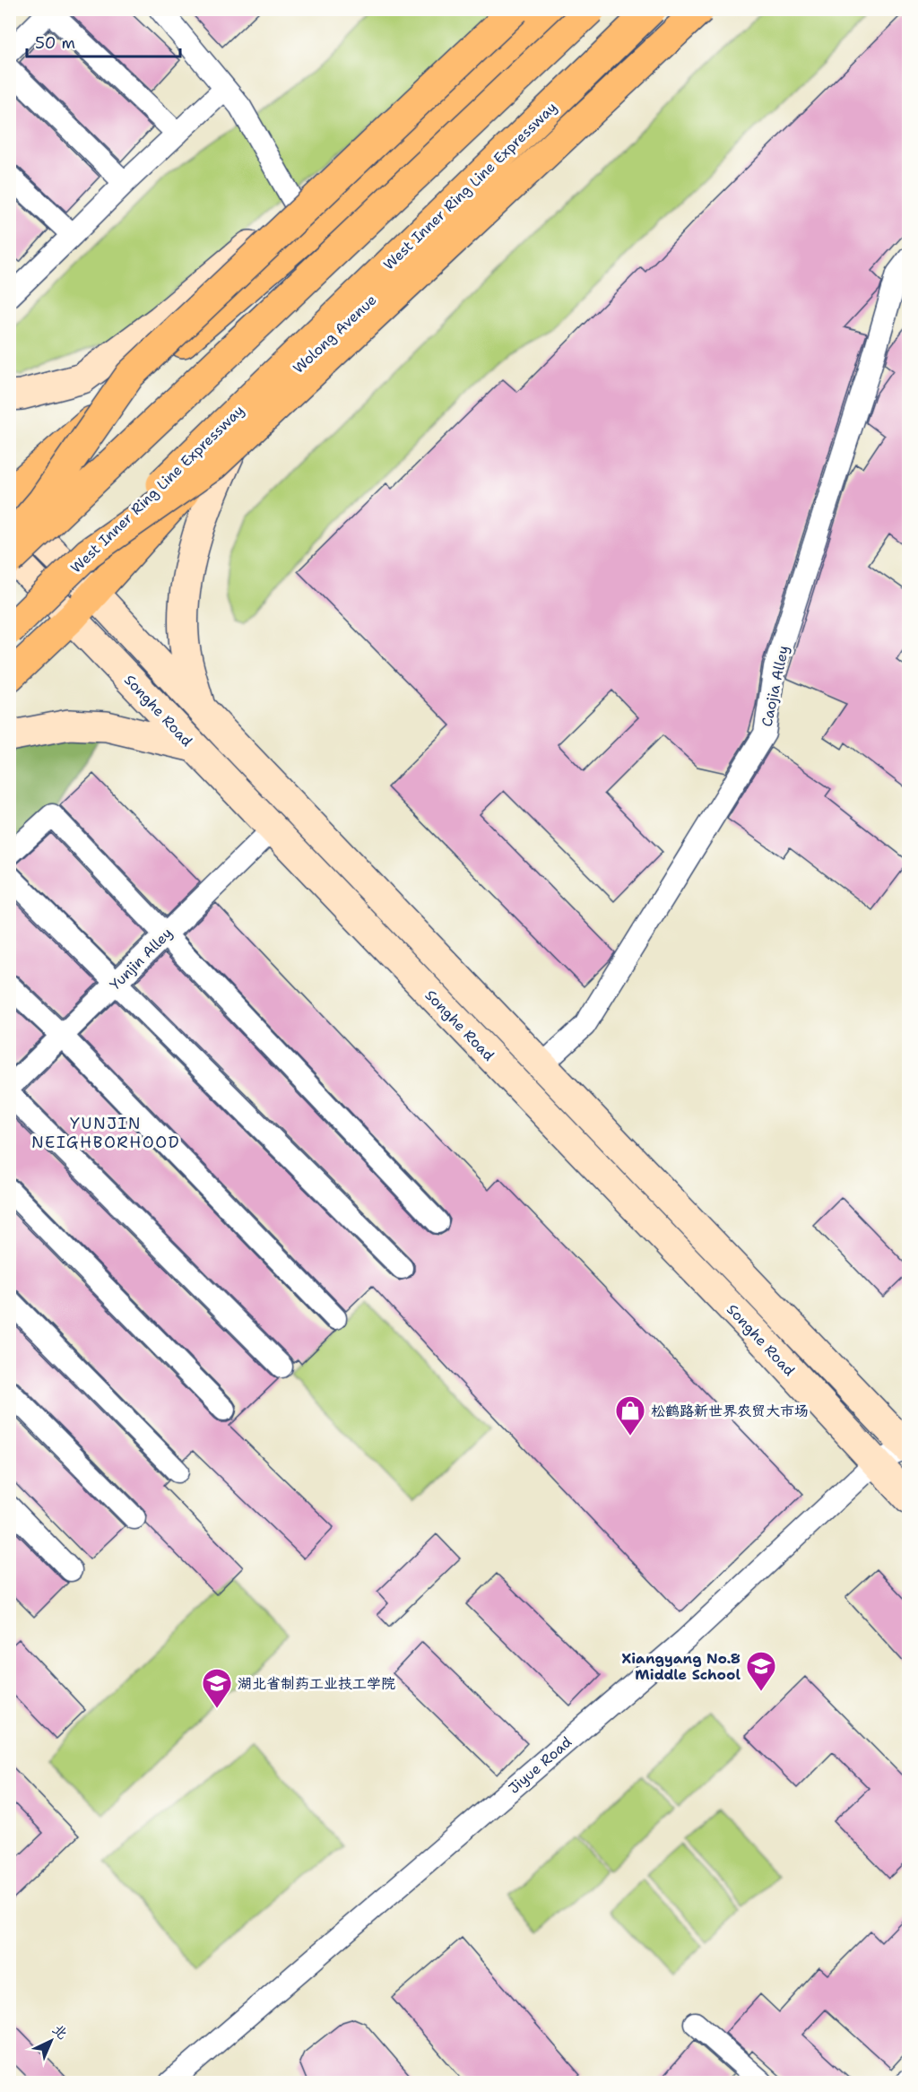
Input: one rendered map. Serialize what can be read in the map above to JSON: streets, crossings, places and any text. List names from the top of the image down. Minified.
{"streets":{"highway":["West Inner Ring Line Expressway","Wolong Avenue"],"main road":["Songhe Road"],"street":["Caojia Alley","Yunjin Alley","Jiyue Road"]},"crossings":[["Wolong Avenue","Songhe Road"],["Caojia Alley","Songhe Road"],["Songhe Road","Yunjin Alley"],["Songhe Road","Jiyue Road"]],"districts":["YUNJIN NEIGHBORHOOD"],"places":{"shop":["松鹤路新世界农贸大市场"],"school or university":["Xiangyang No.8 Middle School","湖北省制药工业技工学院"]},"scale_bar":"50 m","north":"top right"}
